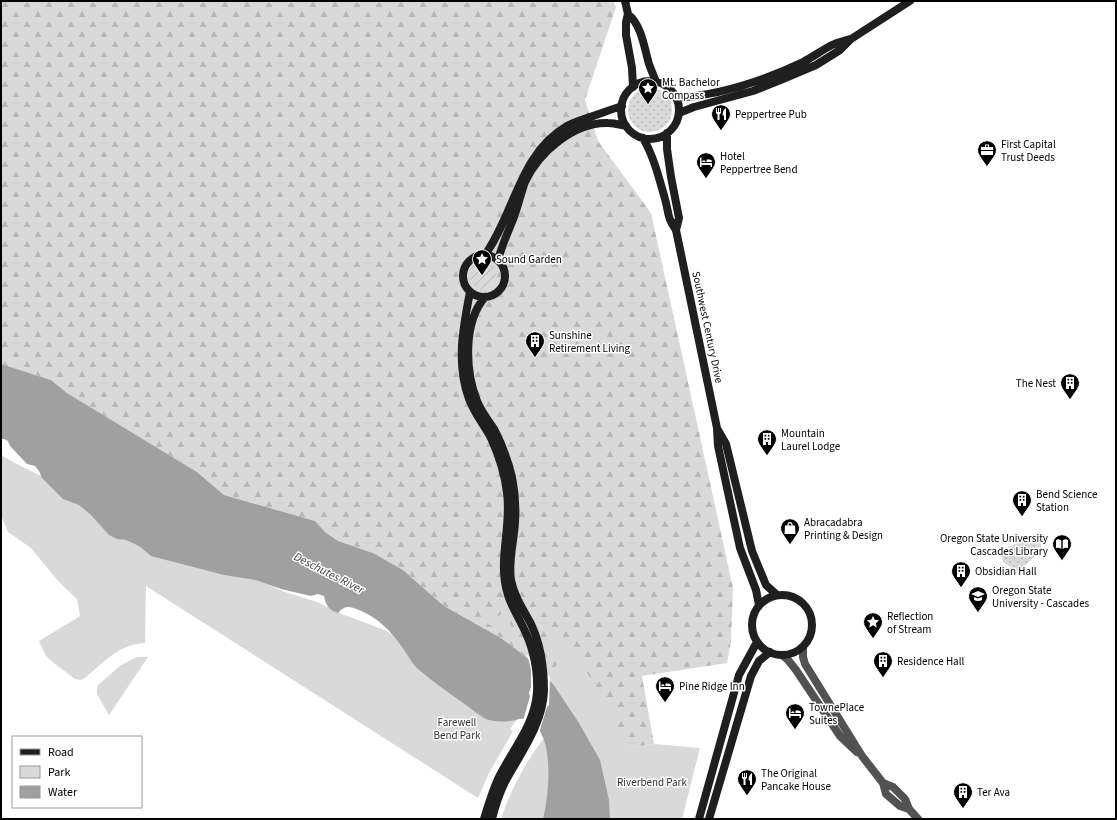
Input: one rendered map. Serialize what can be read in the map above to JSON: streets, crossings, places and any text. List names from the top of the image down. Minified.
{"streets":{"main road":["Southwest Century Drive"]},"water":["Deschutes River"],"parks":["Farewell Bend Park","Riverbend Park"],"places":{"place":["Mt. Bachelor Compass","Sound Garden","Reflection of Stream"],"restaurant":["Peppertree Pub","The Original Pancake House"],"office":["First Capital Trust Deeds"],"hotel":["Hotel Peppertree Bend","Pine Ridge Inn","TownePlace Suites"],"building":["Sunshine Retirement Living","The Nest","Mountain Laurel Lodge","Bend Science Station","Obsidian Hall","Residence Hall","Ter Ava"],"shop":["Abracadabra Printing & Design"],"library":["Oregon State University Cascades Library"],"school or university":["Oregon State University - Cascades"]},"legend":["Road","Park","Water"]}
